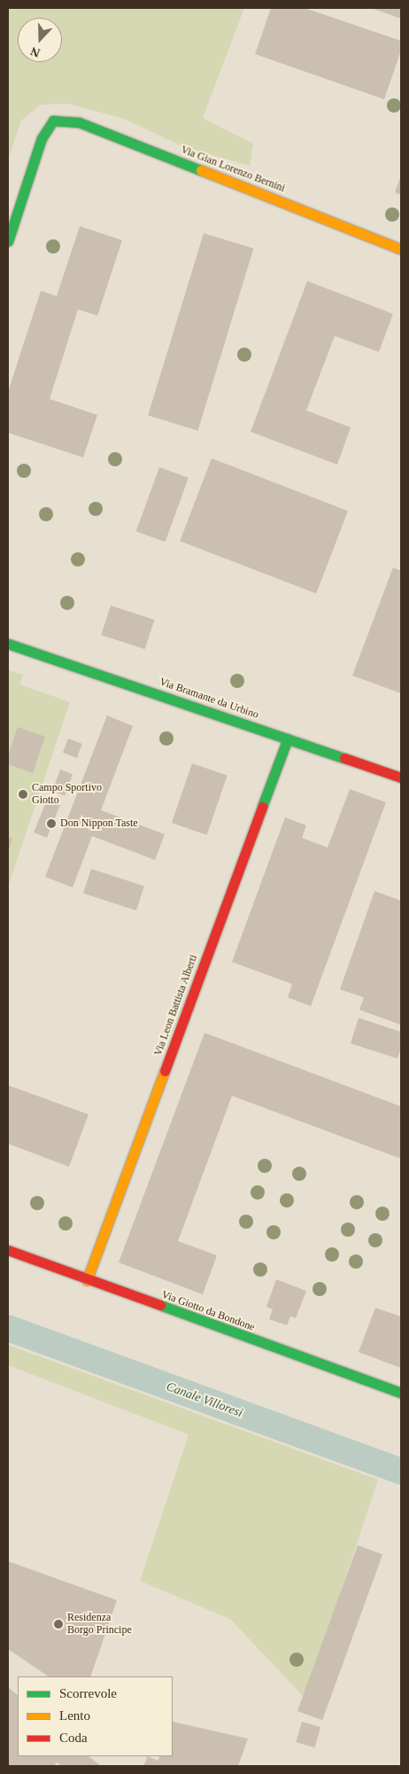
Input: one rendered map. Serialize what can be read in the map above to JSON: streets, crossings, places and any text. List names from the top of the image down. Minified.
{"streets":{"street":["Via Gian Lorenzo Bernini","Via Bramante da Urbino","Via Leon Battista Alberti","Via Giotto da Bondone"]},"crossings":[["Via Bramante da Urbino","Via Leon Battista Alberti"],["Via Leon Battista Alberti","Via Giotto da Bondone"]],"water":["Canale Villoresi"],"places":["Campo Sportivo Giotto","Don Nippon Taste","Residenza Borgo Principe"],"legend":["Scorrevole","Lento","Coda"],"north":"bottom"}
